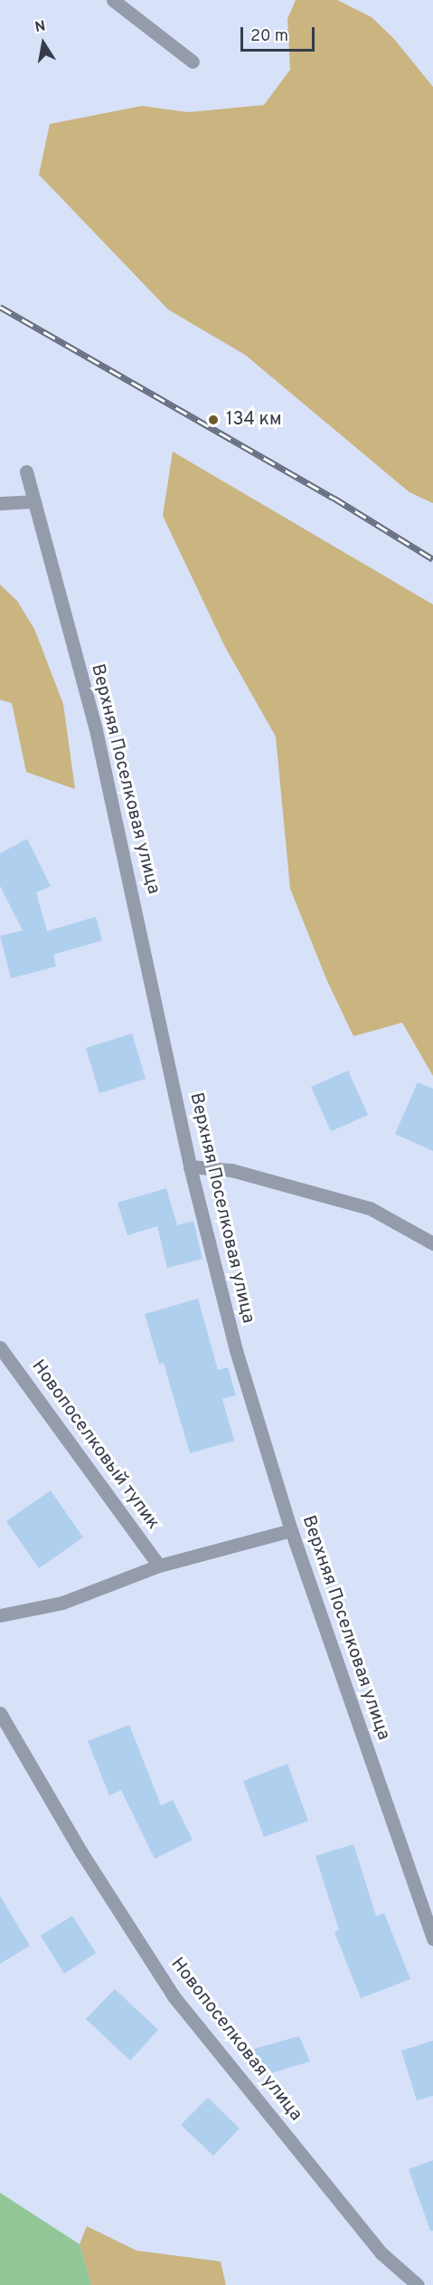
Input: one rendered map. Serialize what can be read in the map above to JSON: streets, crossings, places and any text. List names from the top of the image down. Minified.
{"streets":{"street":["Верхняя Поселковая улица","Новопоселковый тупик","Новопоселковая улица"]},"places":["134 км"],"scale_bar":"20 m","north":"top"}
